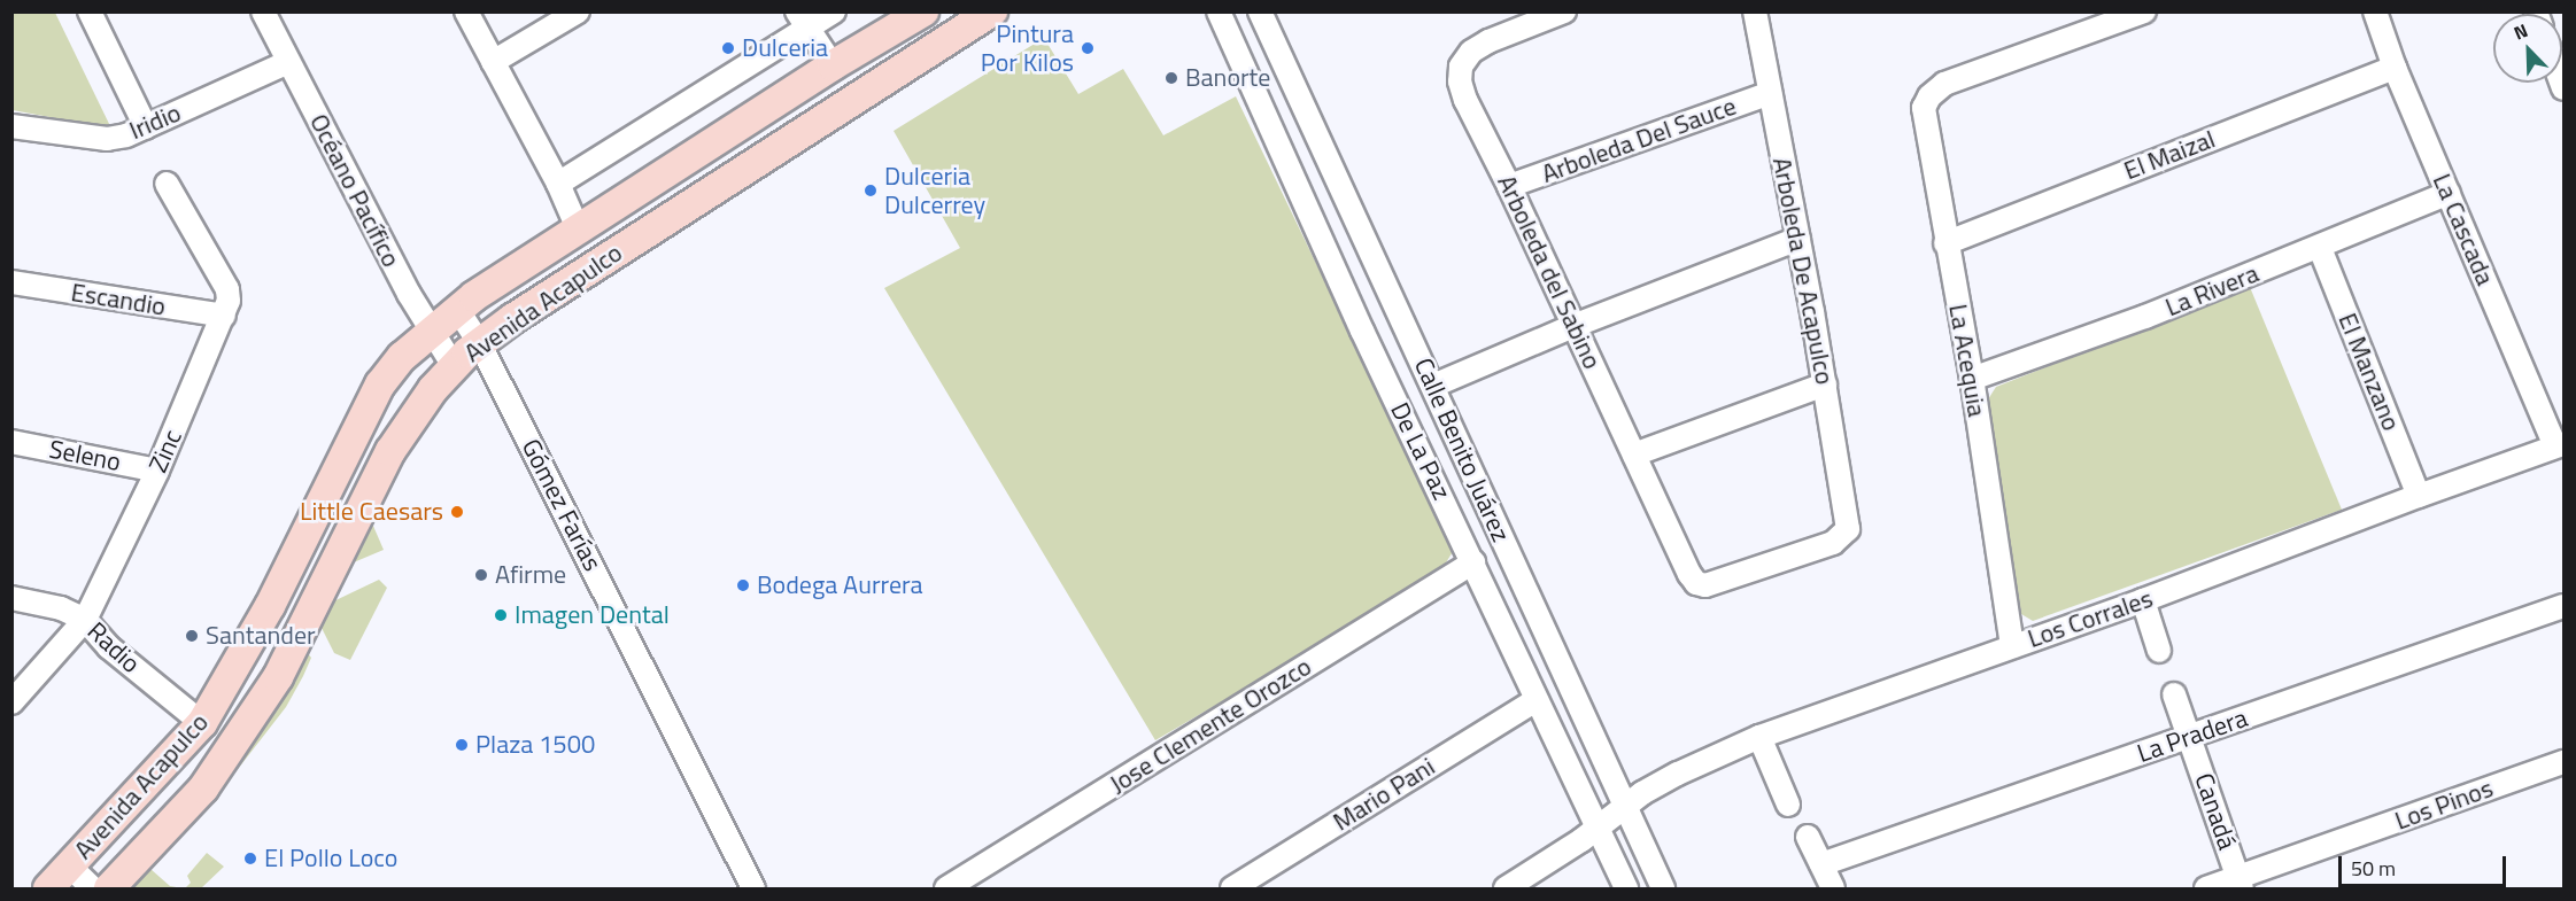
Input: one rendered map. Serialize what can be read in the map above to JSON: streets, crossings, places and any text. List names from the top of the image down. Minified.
{"streets":{"main road":["Avenida Acapulco"],"street":["Iridio","Arboleda Del Sauce","El Maizal","Océano Pacífico","La Cascada","Arboleda De Acapulco","Arboleda del Sabino","La Rivera","Escandio","La Acequia","El Manzano","Calle Benito Juárez","Zinc","De La Paz","Seleno","Gómez Farías","Los Corrales","Radio","Jose Clemente Orozco","La Pradera","Mario Pani","Los Pinos","Canadá"]},"crossings":[["Iridio","Océano Pacífico"],["Arboleda Del Sauce","Arboleda De Acapulco"],["Arboleda Del Sauce","Arboleda del Sabino"],["El Maizal","La Cascada"],["El Maizal","La Acequia"],["Océano Pacífico","Avenida Acapulco"],["La Cascada","La Rivera"],["La Cascada","Los Corrales"],["Arboleda De Acapulco","Arboleda del Sabino"],["La Rivera","La Acequia"],["La Rivera","El Manzano"],["Escandio","Zinc"],["Avenida Acapulco","Gómez Farías"],["Avenida Acapulco","Radio"],["La Acequia","Los Corrales"],["El Manzano","Los Corrales"],["Calle Benito Juárez","Los Corrales"],["Zinc","Seleno"],["Zinc","Radio"],["De La Paz","Los Corrales"],["De La Paz","Jose Clemente Orozco"],["De La Paz","Mario Pani"],["La Pradera","Canadá"],["Los Pinos","Canadá"]],"places":["Dulceria","Pintura Por Kilos","Banorte","Dulceria Dulcerrey","Little Caesars","Afirme","Bodega Aurrera","Imagen Dental","Santander","Plaza 1500","El Pollo Loco"],"scale_bar":"50 m","north":"top left"}
